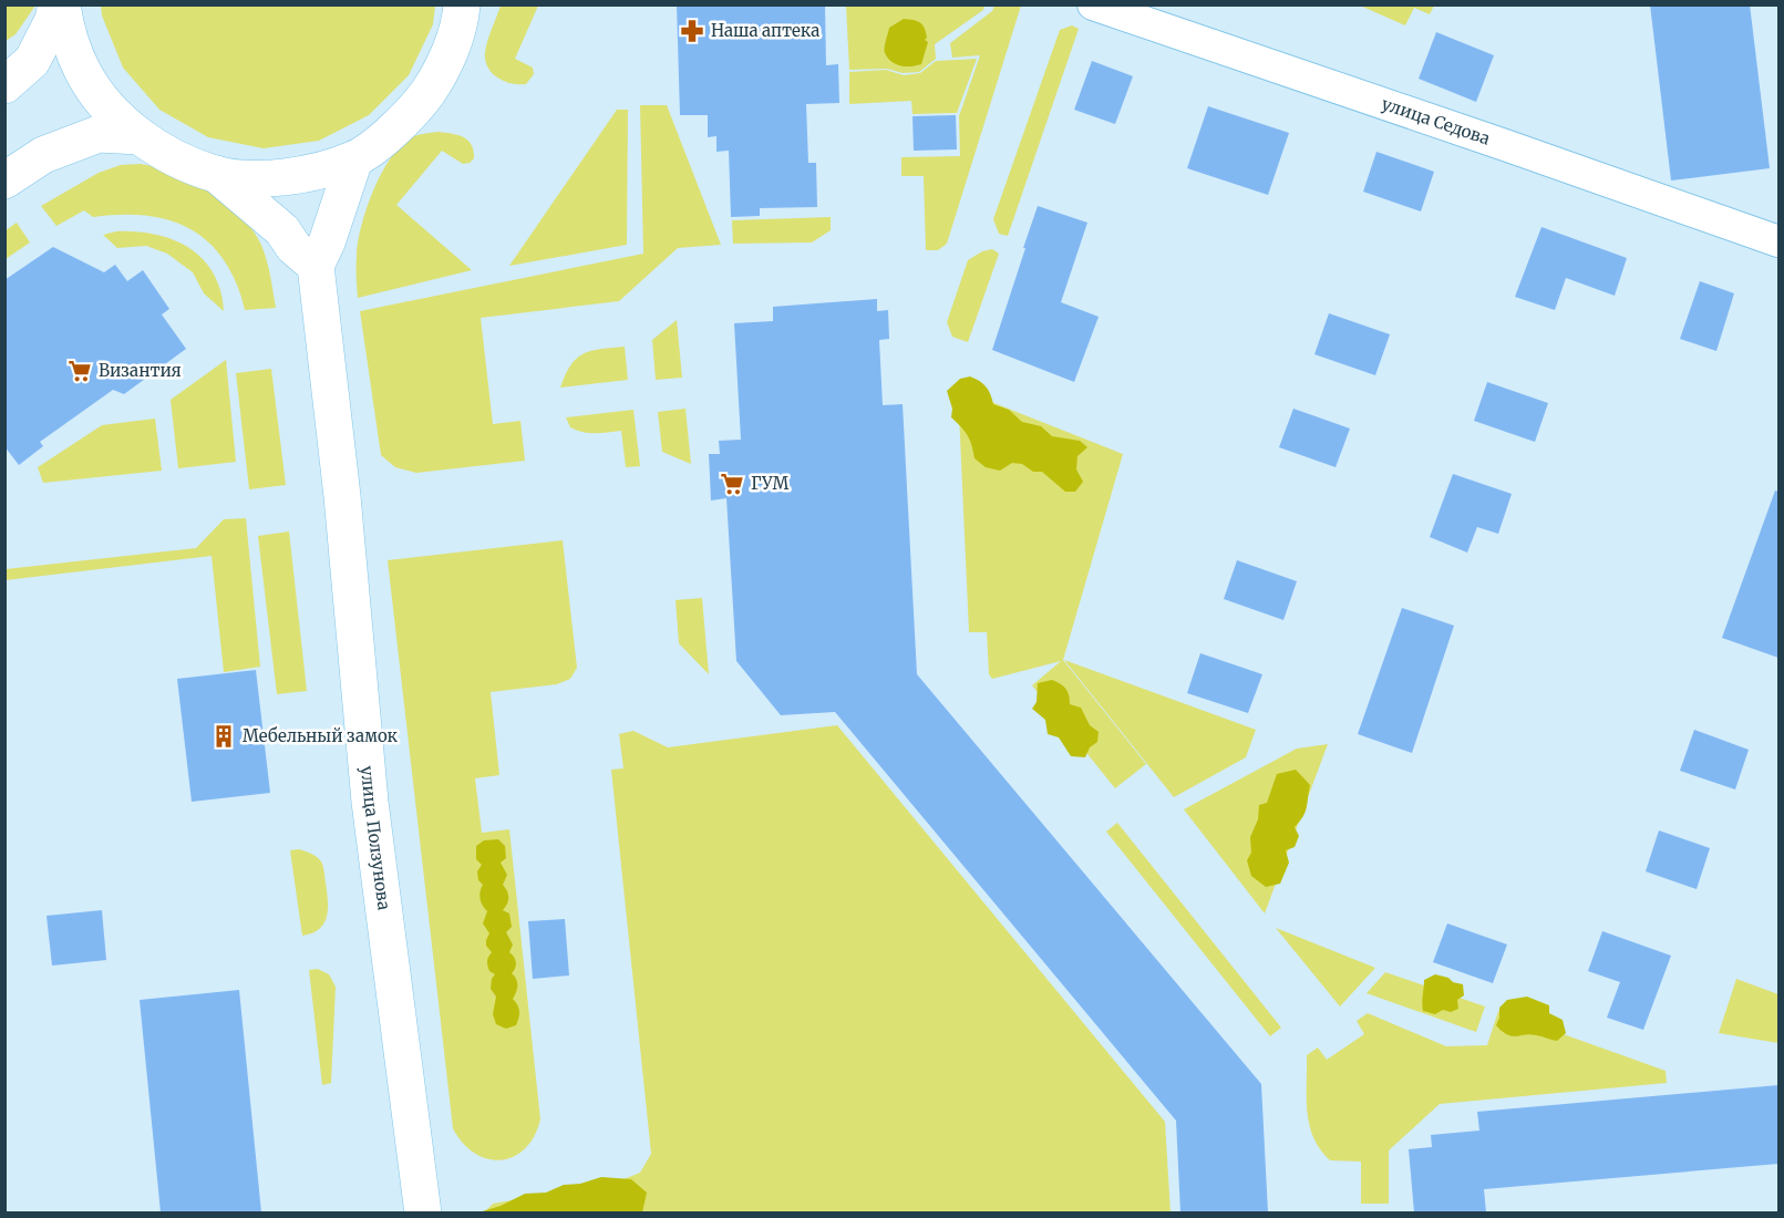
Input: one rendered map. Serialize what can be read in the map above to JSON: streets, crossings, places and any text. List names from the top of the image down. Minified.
{"streets":{"main road":["улица Ползунова"],"street":["улица Седова"]},"places":{"pharmacy":["Наша аптека"],"supermarket":["Византия","ГУМ"],"building":["Мебельный замок"]}}
